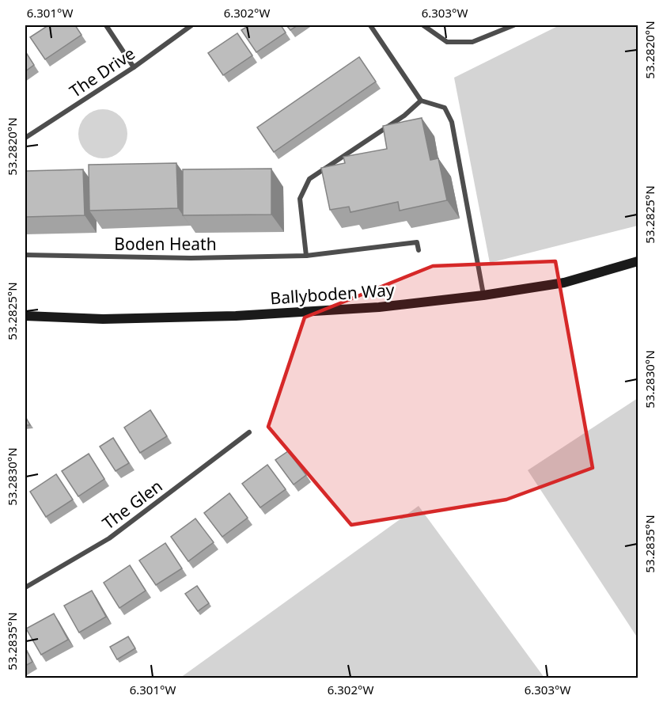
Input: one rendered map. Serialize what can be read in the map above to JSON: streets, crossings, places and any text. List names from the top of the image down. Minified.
{"streets":{"main road":["Ballyboden Way"],"street":["The Drive","Boden Heath","The Glen"]},"coordinates":["6.301°W","6.302°W","6.303°W","53.2820°N","53.2825°N","53.2830°N","53.2835°N"]}
